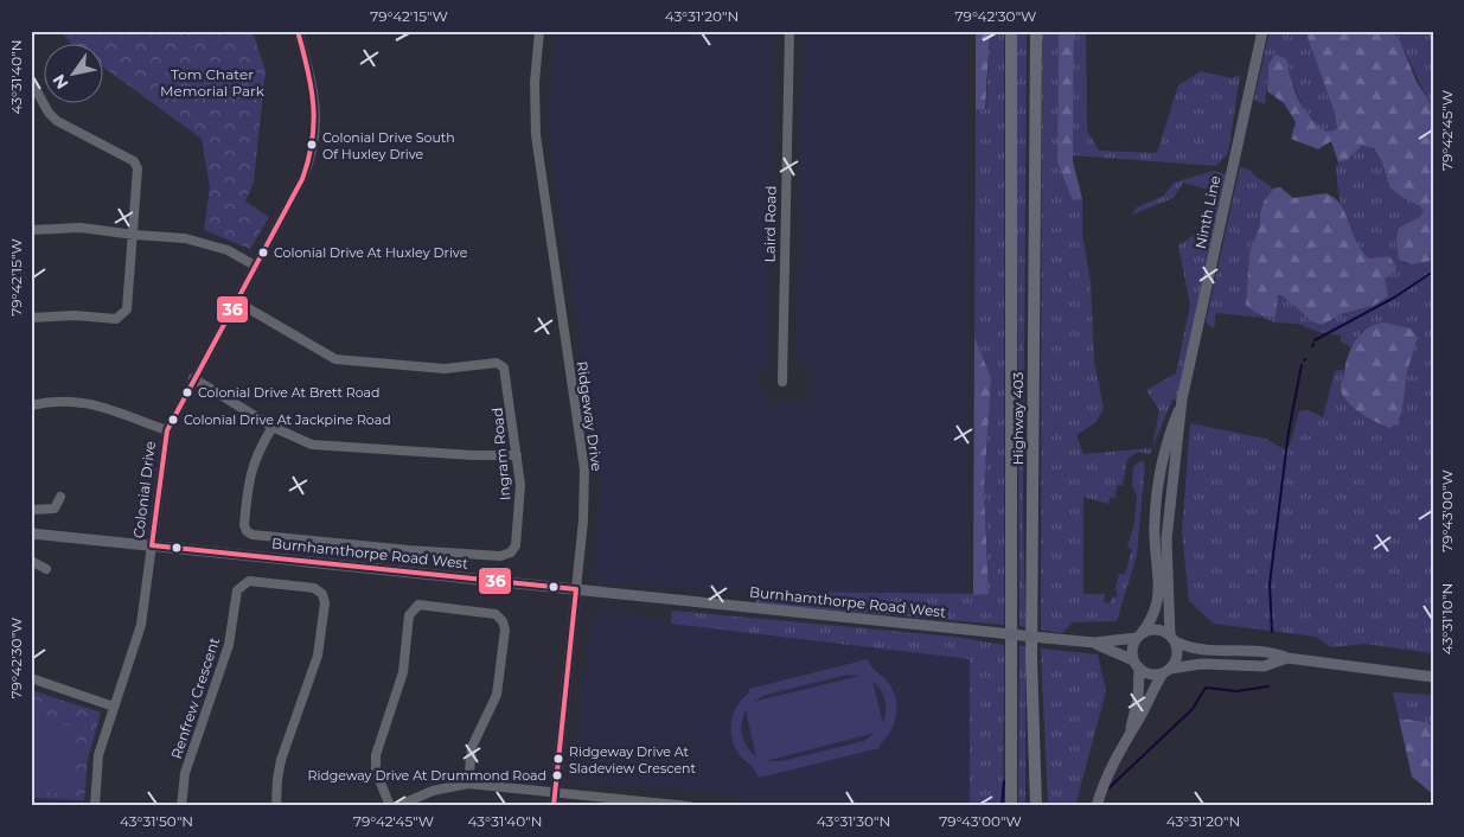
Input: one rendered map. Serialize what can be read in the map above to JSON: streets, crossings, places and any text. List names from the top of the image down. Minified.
{"streets":{"highway":["Highway 403"],"main road":["Ninth Line","Burnhamthorpe Road West"],"street":["Laird Road","Ridgeway Drive","Ingram Road","Colonial Drive","Renfrew Crescent"]},"crossings":[["Ninth Line","Burnhamthorpe Road West"],["Ridgeway Drive","Burnhamthorpe Road West"],["Ingram Road","Colonial Drive"],["Colonial Drive","Burnhamthorpe Road West"]],"parks":["Tom Chater Memorial Park"],"places":["Colonial Drive South Of Huxley Drive","Colonial Drive At Huxley Drive","Colonial Drive At Brett Road","Colonial Drive At Jackpine Road","Ridgeway Drive At Sladeview Crescent","Ridgeway Drive At Drummond Road"],"lines":["transit line 36"],"north":"bottom left","coordinates":["79°42'15\"W","43°31'20\"N","79°42'30\"W","43°31'40\"N","79°42'45\"W","79°43'00\"W","43°31'10\"N","43°31'50\"N","43°31'30\"N"]}
